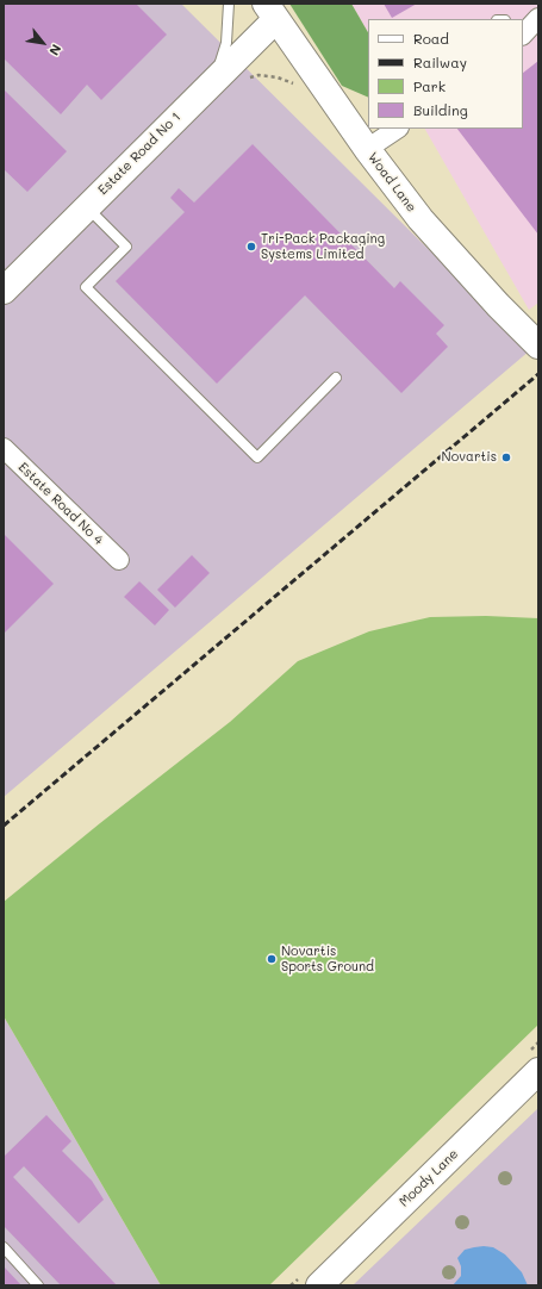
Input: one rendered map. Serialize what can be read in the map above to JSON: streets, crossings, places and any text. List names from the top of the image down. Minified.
{"streets":{"street":["Estate Road No 1","Woad Lane","Estate Road No 4","Moody Lane"]},"crossings":[["Estate Road No 1","Woad Lane"]],"places":["Tri-Pack Packaging Systems Limited","Novartis","Novartis Sports Ground"],"legend":["Road","Railway","Park","Building"],"north":"bottom right"}
